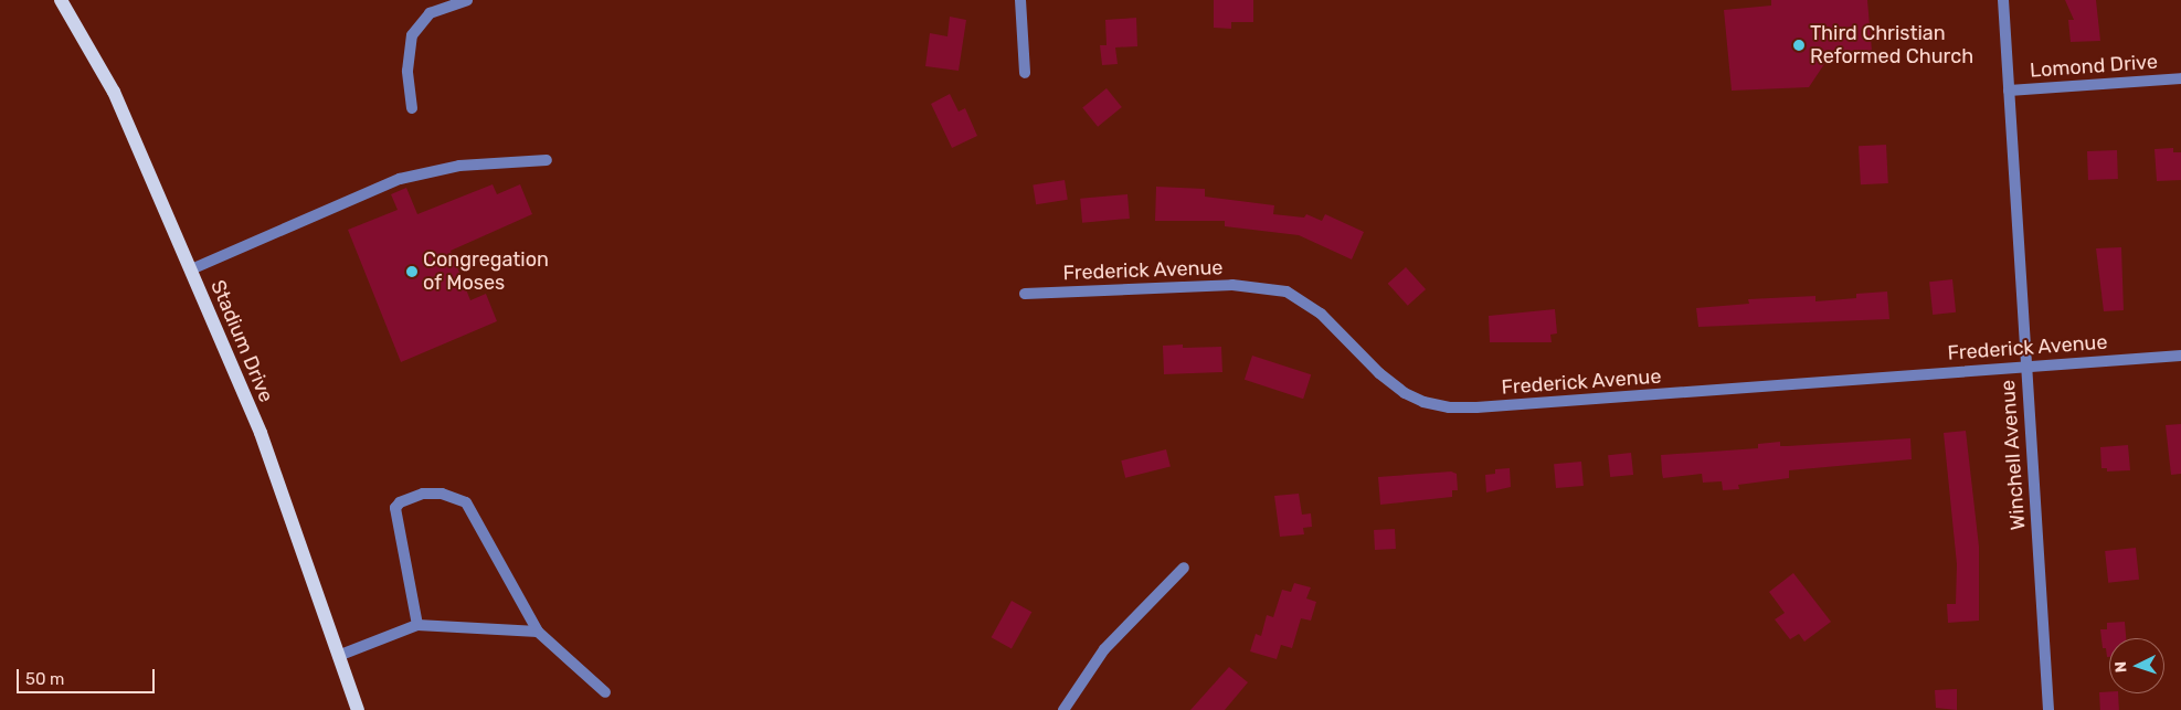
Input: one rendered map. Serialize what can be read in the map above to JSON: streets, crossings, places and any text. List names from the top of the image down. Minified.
{"streets":{"main road":["Stadium Drive"],"street":["Lomond Drive","Frederick Avenue","Winchell Avenue"]},"crossings":[["Lomond Drive","Winchell Avenue"],["Frederick Avenue","Winchell Avenue"]],"places":["Third Christian Reformed Church","Congregation of Moses"],"scale_bar":"50 m","north":"left"}
